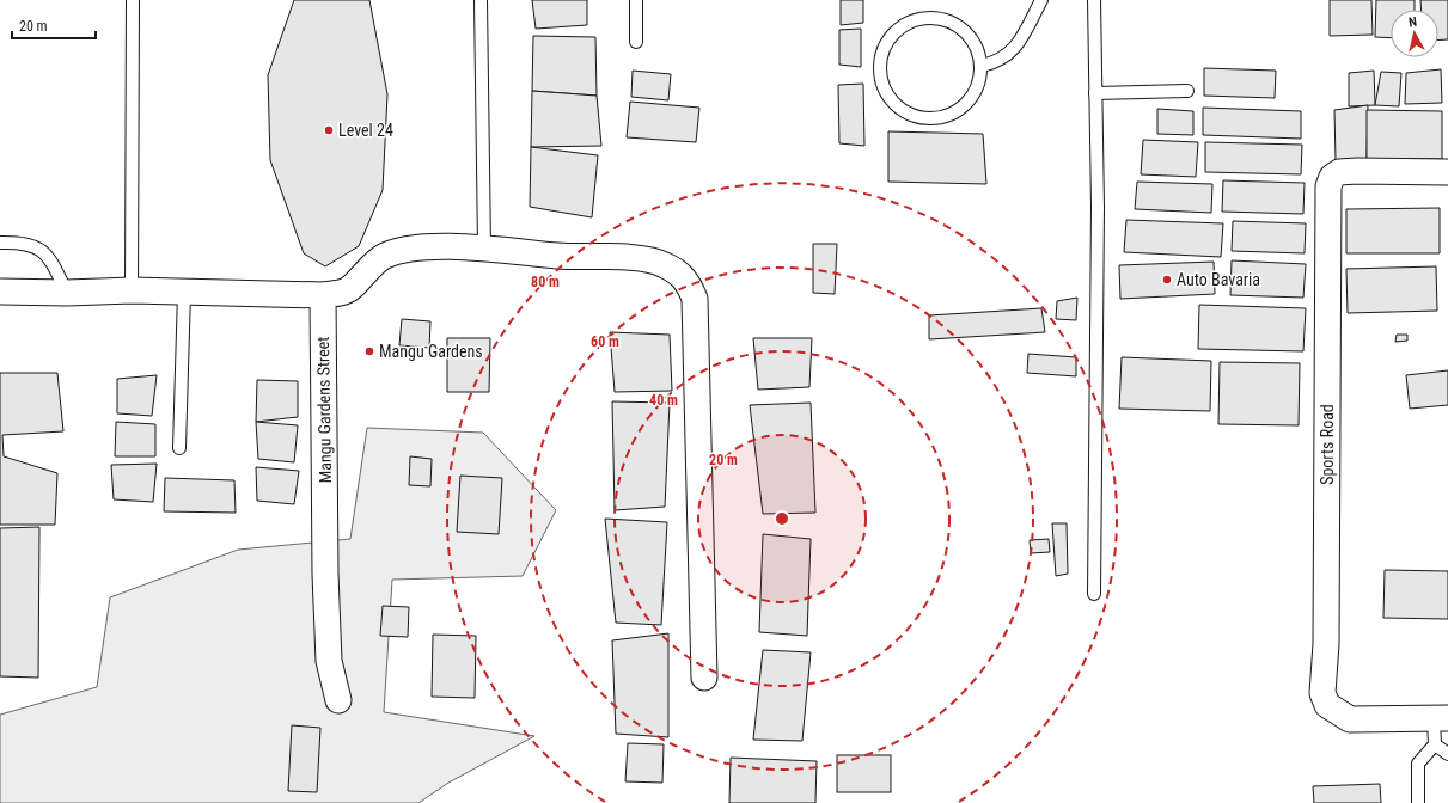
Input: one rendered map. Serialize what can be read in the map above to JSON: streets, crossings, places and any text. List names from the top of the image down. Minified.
{"streets":{"street":["Mangu Gardens Street","Sports Road"]},"places":["Level 24","Auto Bavaria","Mangu Gardens"],"scale_bar":"20 m","north":"top","rings":["80 m","60 m","40 m","20 m"]}
